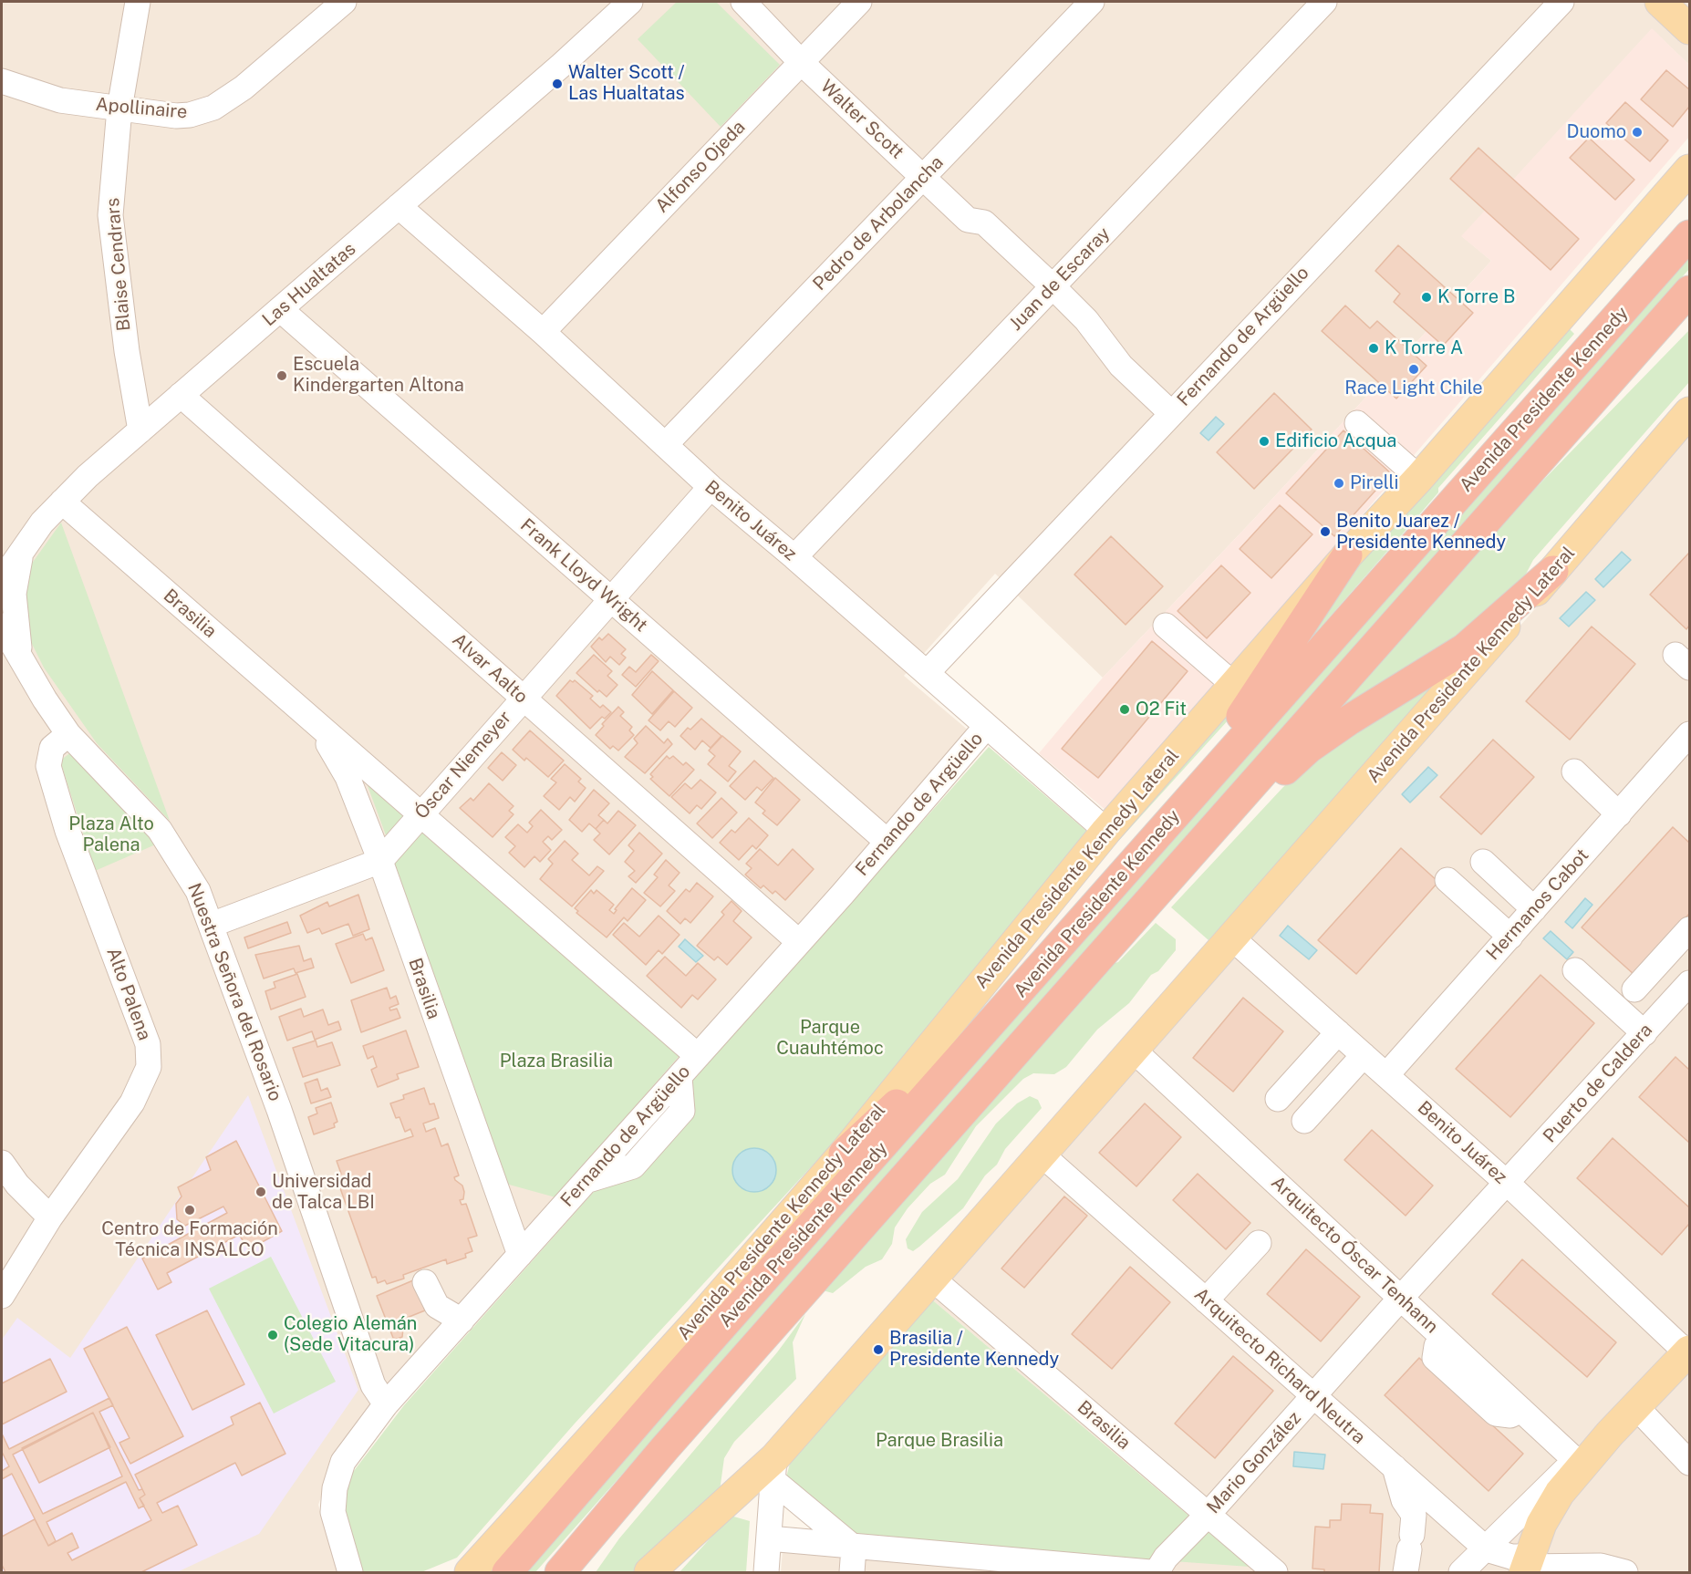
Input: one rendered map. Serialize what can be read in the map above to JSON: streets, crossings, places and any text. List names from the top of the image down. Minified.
{"streets":{"highway":["Avenida Presidente Kennedy"],"main road":["Avenida Presidente Kennedy Lateral"],"street":["Apollinaire","Walter Scott","Alfonso Ojeda","Pedro de Arbolancha","Blaise Cendrars","Juan de Escaray","Las Hualtatas","Fernando de Argüello","Benito Juárez","Frank Lloyd Wright","Brasilia","Alvar Aalto","Óscar Niemeyer","Hermanos Cabot","Nuestra Señora del Rosario","Alto Palena","Puerto de Caldera","Arquitecto Óscar Tenhann","Arquitecto Richard Neutra","Mario González"]},"crossings":[["Apollinaire","Blaise Cendrars"],["Walter Scott","Alfonso Ojeda"],["Walter Scott","Pedro de Arbolancha"],["Walter Scott","Juan de Escaray"],["Walter Scott","Fernando de Argüello"],["Alfonso Ojeda","Benito Juárez"],["Pedro de Arbolancha","Benito Juárez"],["Blaise Cendrars","Las Hualtatas"],["Juan de Escaray","Benito Juárez"],["Las Hualtatas","Benito Juárez"],["Las Hualtatas","Frank Lloyd Wright"],["Las Hualtatas","Brasilia"],["Las Hualtatas","Alvar Aalto"],["Fernando de Argüello","Benito Juárez"],["Fernando de Argüello","Frank Lloyd Wright"],["Fernando de Argüello","Brasilia"],["Fernando de Argüello","Alvar Aalto"],["Fernando de Argüello","Nuestra Señora del Rosario"],["Benito Juárez","Avenida Presidente Kennedy Lateral"],["Benito Juárez","Óscar Niemeyer"],["Benito Juárez","Hermanos Cabot"],["Benito Juárez","Puerto de Caldera"],["Benito Juárez","Mario González"],["Frank Lloyd Wright","Óscar Niemeyer"],["Brasilia","Avenida Presidente Kennedy Lateral"],["Brasilia","Óscar Niemeyer"],["Brasilia","Mario González"],["Avenida Presidente Kennedy Lateral","Arquitecto Óscar Tenhann"],["Avenida Presidente Kennedy Lateral","Arquitecto Richard Neutra"],["Alvar Aalto","Óscar Niemeyer"],["Óscar Niemeyer","Nuestra Señora del Rosario"],["Nuestra Señora del Rosario","Alto Palena"],["Puerto de Caldera","Mario González"],["Arquitecto Óscar Tenhann","Mario González"],["Arquitecto Richard Neutra","Mario González"]],"parks":["Plaza Alto Palena","Parque Cuauhtémoc","Plaza Brasilia","Parque Brasilia"],"places":["Walter Scott / Las Hualtatas","Duomo","K Torre B","K Torre A","Race Light Chile","Escuela Kindergarten Altona","Edificio Acqua","Pirelli","Benito Juarez / Presidente Kennedy","O2 Fit","Universidad de Talca LBI","Centro de Formación Técnica INSALCO","Colegio Alemán (Sede Vitacura)","Brasilia / Presidente Kennedy"]}
